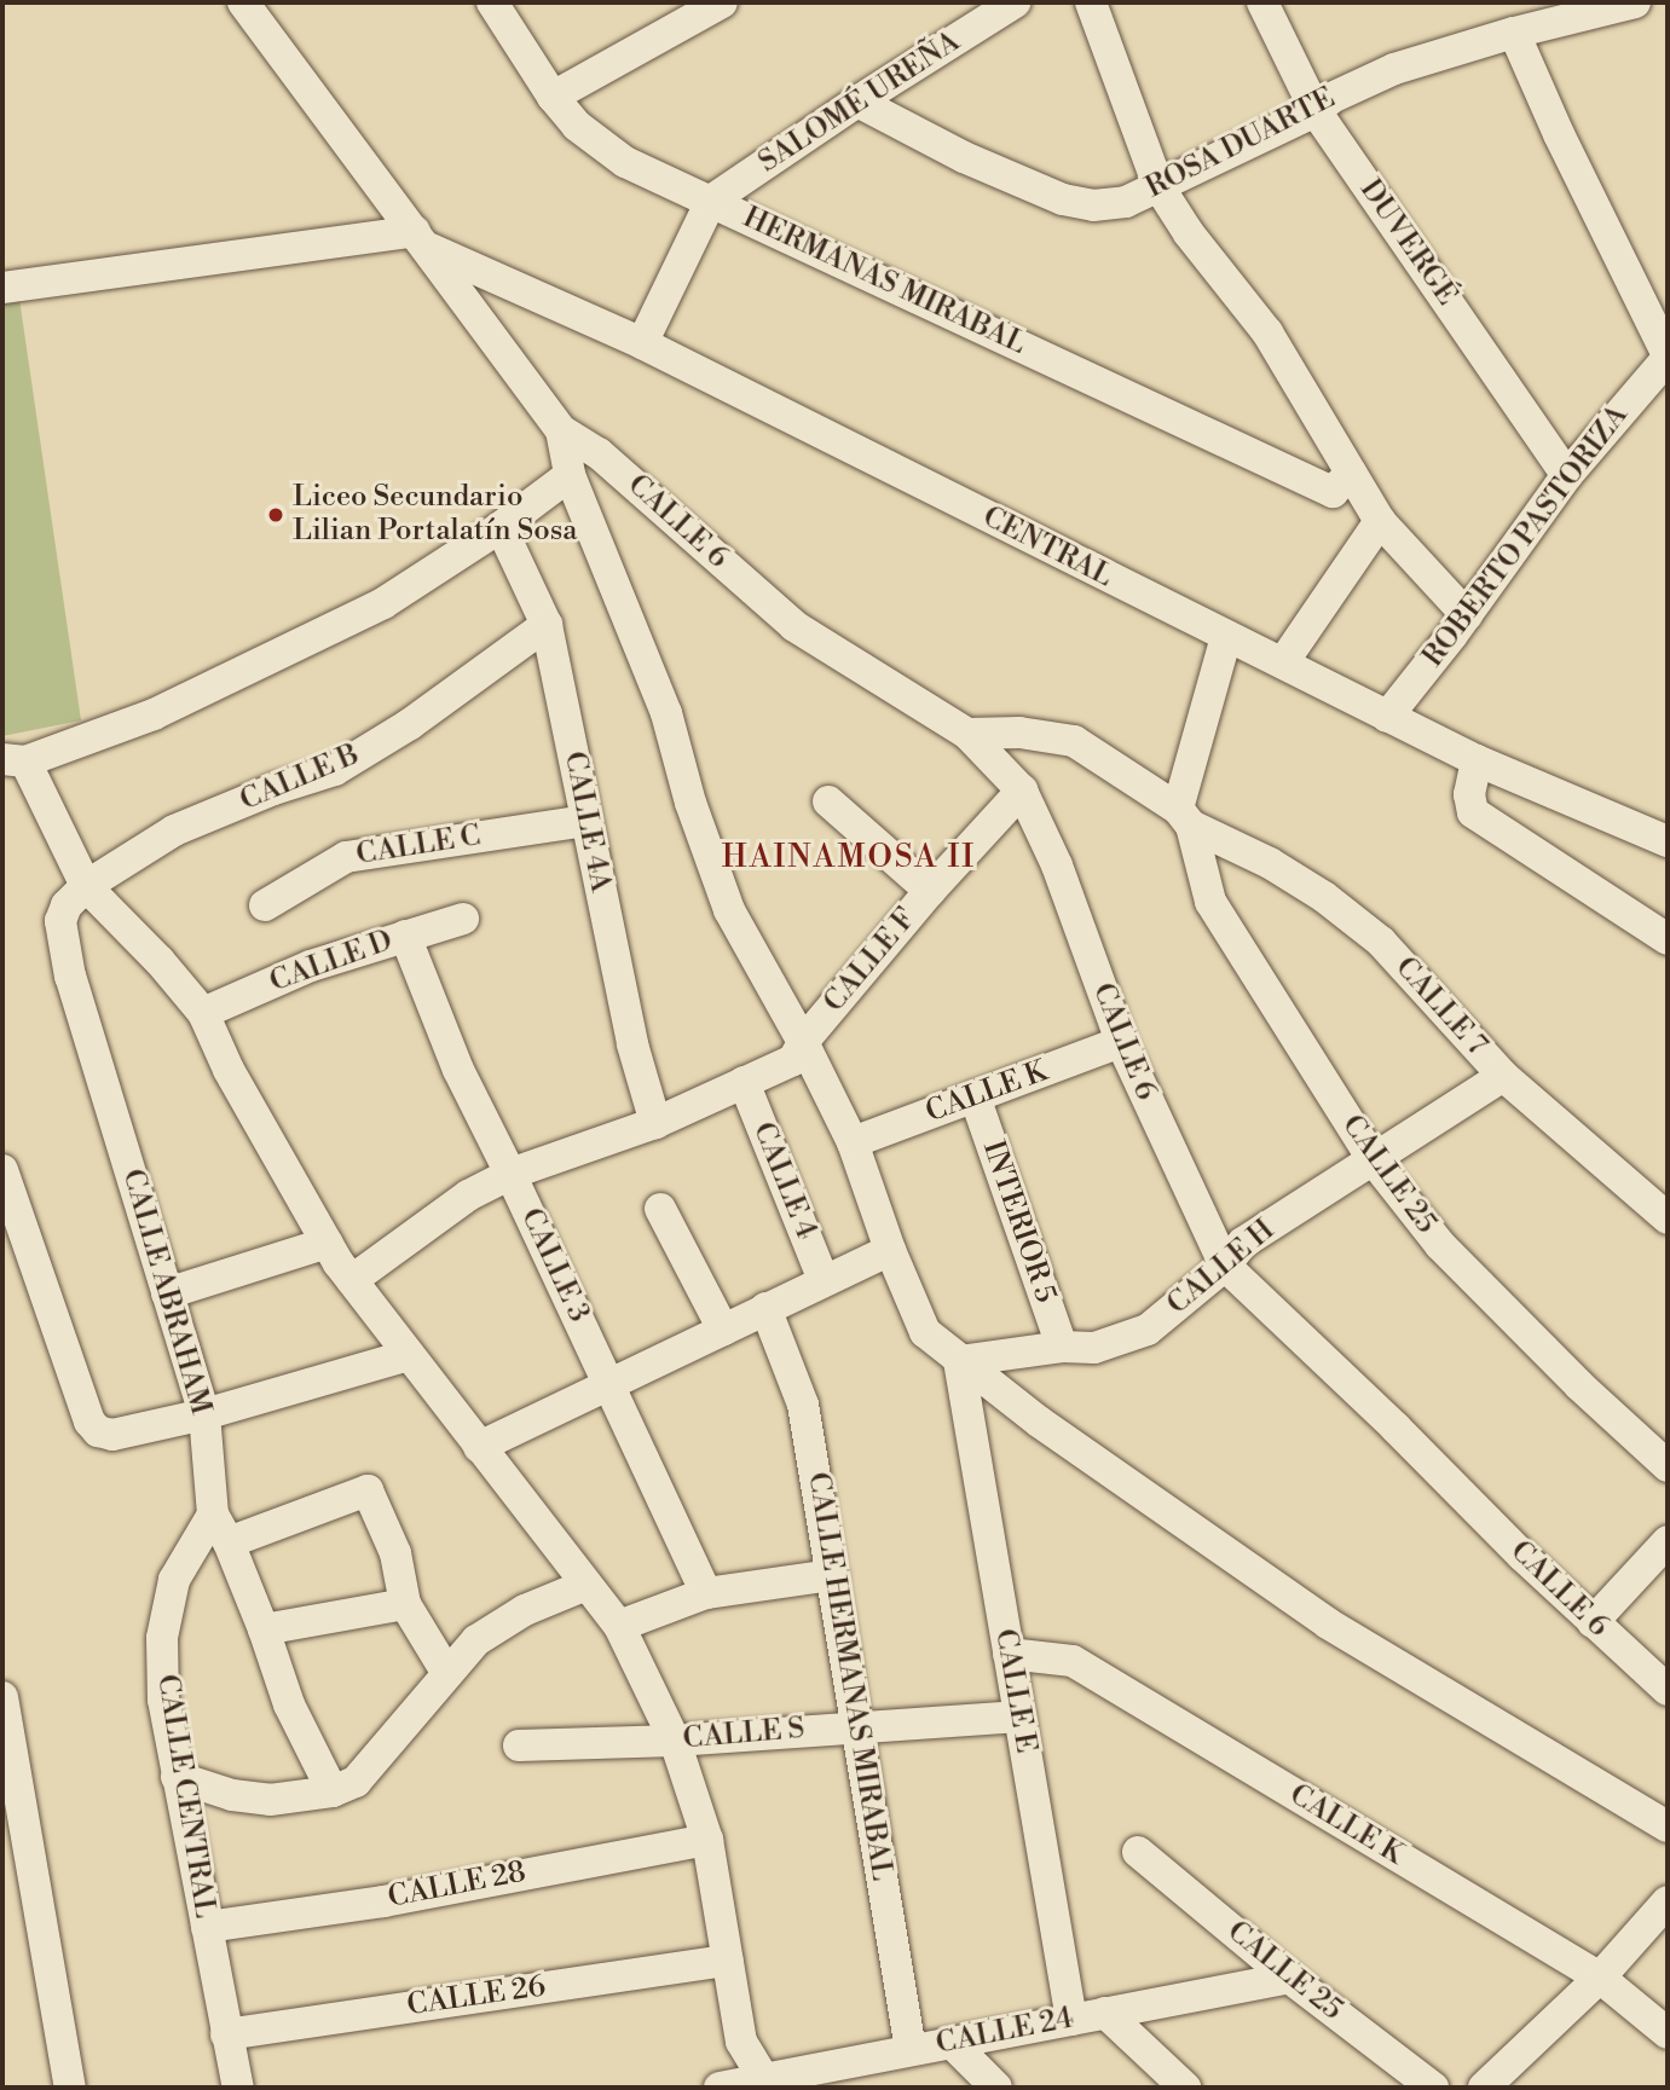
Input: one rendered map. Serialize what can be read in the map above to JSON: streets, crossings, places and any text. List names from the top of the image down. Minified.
{"streets":{"street":["SALOMÉ UREÑA","ROSA DUARTE","DUVERGÉ","HERMANAS MIRABAL","CALLE 6","ROBERTO PASTORIZA","CENTRAL","CALLE B","CALLE 4A","CALLE C","CALLE F","CALLE D","CALLE 7","CALLE K","CALLE 25","CALLE 4","INTERIOR 5","CALLE 3","CALLE H","CALLE ABRAHAM","CALLE HERMANAS MIRABAL","CALLE E","CALLE S","CALLE CENTRAL","CALLE 28","CALLE 26","CALLE 24"]},"crossings":[["SALOMÉ UREÑA","ROSA DUARTE"],["SALOMÉ UREÑA","HERMANAS MIRABAL"],["SALOMÉ UREÑA","CENTRAL"],["ROSA DUARTE","DUVERGÉ"],["DUVERGÉ","ROBERTO PASTORIZA"],["CALLE 6","CALLE F"],["CALLE 6","CALLE 7"],["CALLE 6","CALLE K"],["CALLE 6","CALLE H"],["ROBERTO PASTORIZA","CENTRAL"],["CALLE B","CALLE 4A"],["CALLE B","CALLE ABRAHAM"],["CALLE 4A","CALLE C"],["CALLE D","CALLE 3"],["CALLE 7","CALLE 25"],["CALLE 7","CALLE H"],["CALLE K","INTERIOR 5"],["CALLE K","CALLE E"],["CALLE 25","CALLE H"],["CALLE 25","CALLE 24"],["INTERIOR 5","CALLE H"],["CALLE H","CALLE E"],["CALLE ABRAHAM","CALLE CENTRAL"],["CALLE HERMANAS MIRABAL","CALLE S"],["CALLE HERMANAS MIRABAL","CALLE 24"],["CALLE E","CALLE S"],["CALLE E","CALLE 24"],["CALLE CENTRAL","CALLE 28"],["CALLE CENTRAL","CALLE 26"]],"districts":["HAINAMOSA II"],"places":["Liceo Secundario Lilian Portalatín Sosa"]}
